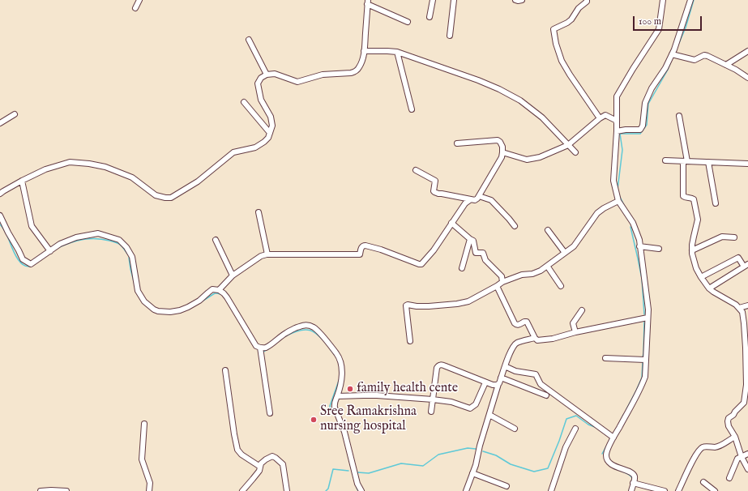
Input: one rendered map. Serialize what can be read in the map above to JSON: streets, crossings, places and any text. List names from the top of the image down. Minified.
{"places":["family health cente","Sree Ramakrishna nursing hospital"],"scale_bar":"100 m"}
